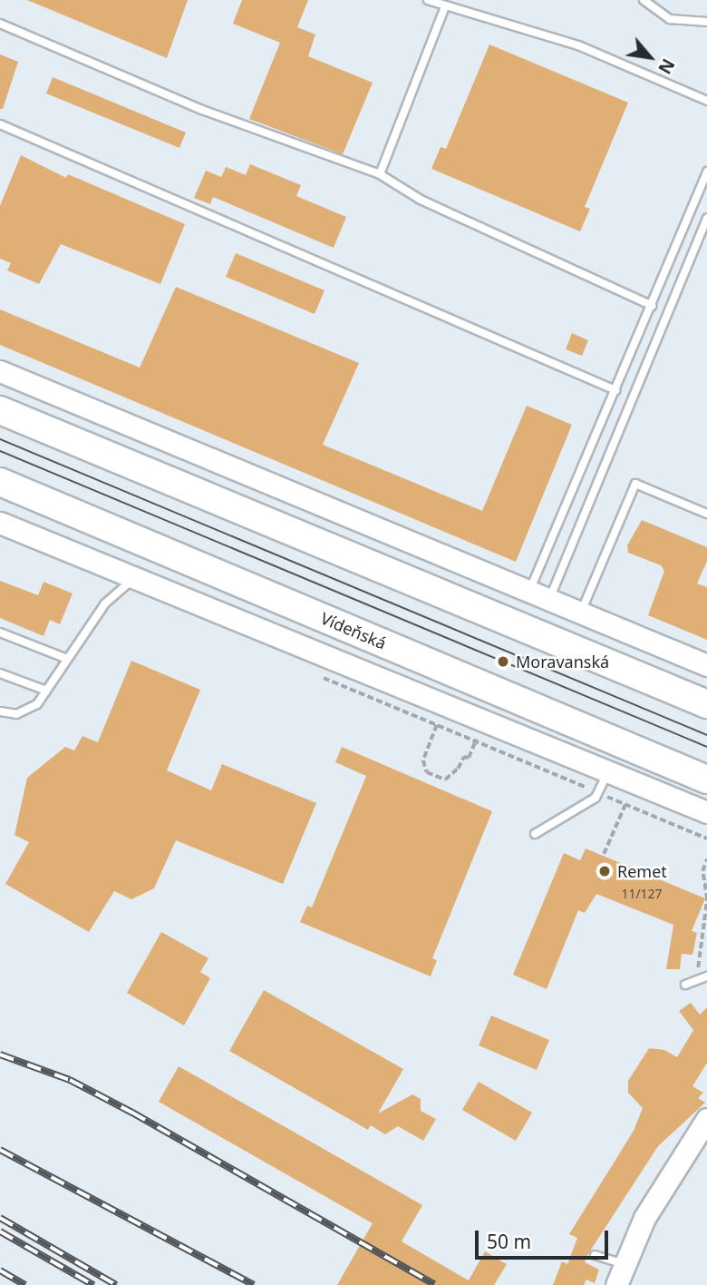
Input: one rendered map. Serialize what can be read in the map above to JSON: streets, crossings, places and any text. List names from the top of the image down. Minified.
{"streets":{"highway":["Vídeňská"]},"places":["Moravanská","Remet"],"house_numbers":["11/127"],"scale_bar":"50 m","north":"bottom right"}
